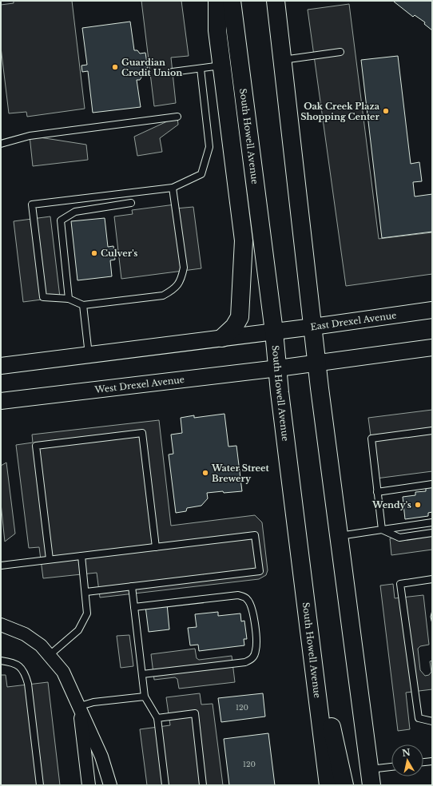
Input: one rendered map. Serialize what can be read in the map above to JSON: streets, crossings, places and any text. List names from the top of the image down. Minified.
{"streets":{"main road":["South Howell Avenue"],"street":["East Drexel Avenue","West Drexel Avenue"]},"crossings":[["South Howell Avenue","East Drexel Avenue"],["South Howell Avenue","West Drexel Avenue"]],"places":["Guardian Credit Union","Oak Creek Plaza Shopping Center","Culver's","Water Street Brewery","Wendy's"],"house_numbers":["120","120"],"north":"top"}
